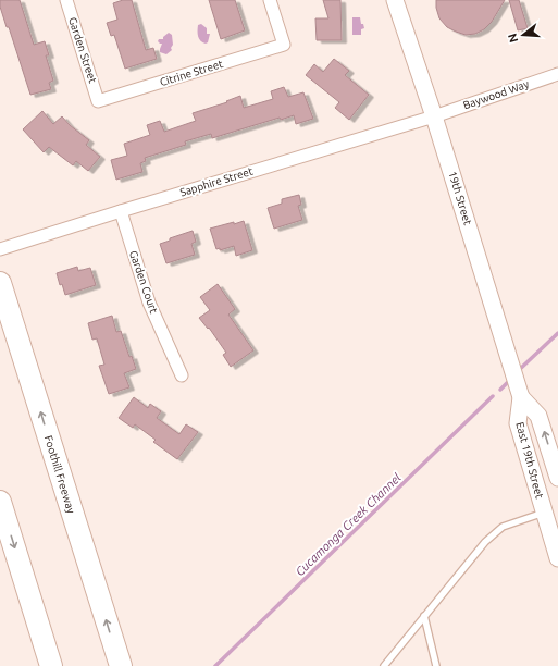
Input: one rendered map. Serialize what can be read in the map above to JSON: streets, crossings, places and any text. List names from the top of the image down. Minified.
{"streets":{"highway":["Foothill Freeway"],"main road":["19th Street","East 19th Street"],"street":["Garden Street","Citrine Street","Baywood Way","Sapphire Street","Garden Court"]},"crossings":[["Garden Street","Citrine Street"],["Baywood Way","Sapphire Street"],["Baywood Way","19th Street"],["Sapphire Street","19th Street"],["Sapphire Street","Garden Court"],["19th Street","East 19th Street"]],"water":["Cucamonga Creek Channel"],"north":"left"}
